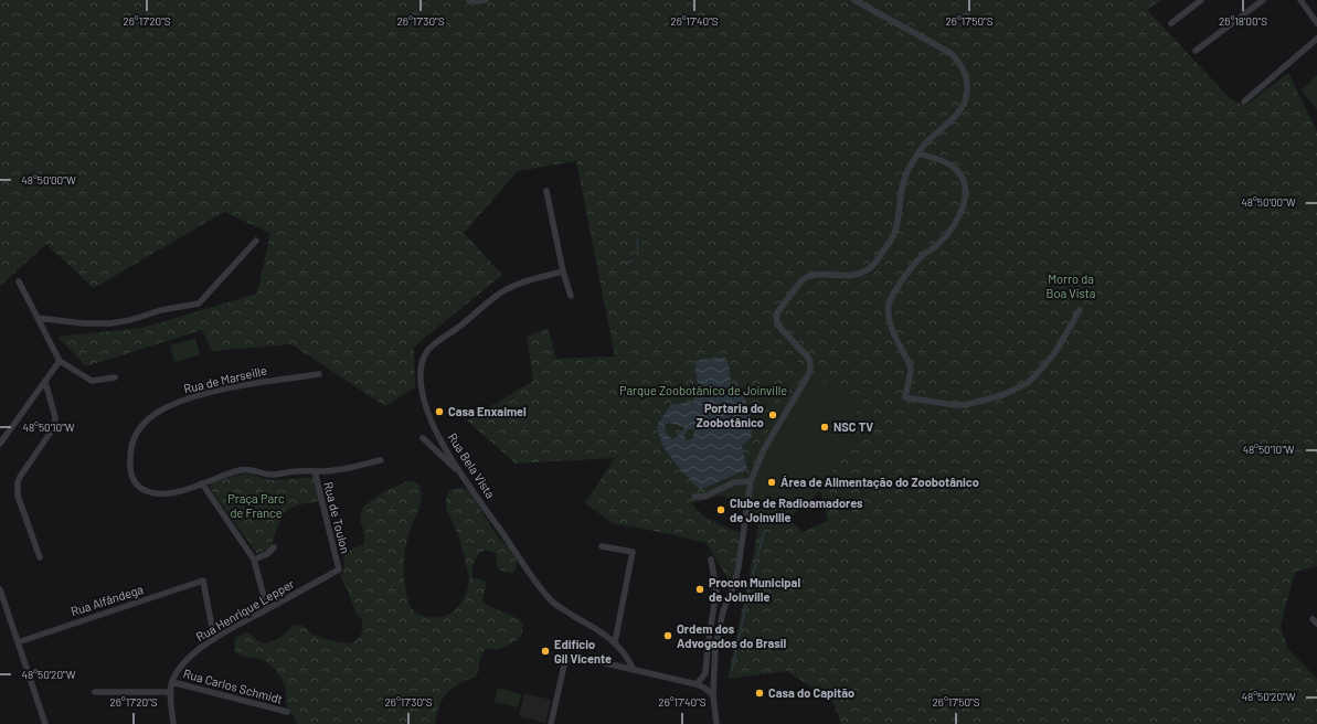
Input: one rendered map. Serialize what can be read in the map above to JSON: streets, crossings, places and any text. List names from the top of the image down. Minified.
{"streets":{"street":["Rua de Marseille","Rua Bela Vista","Rua de Toulon","Rua Alfândega","Rua Henrique Lepper","Rua Carlos Schmidt"]},"crossings":[["Rua de Marseille","Rua de Toulon"],["Rua de Toulon","Rua Henrique Lepper"],["Rua Alfândega","Rua Henrique Lepper"],["Rua Henrique Lepper","Rua Carlos Schmidt"]],"parks":["Morro da Boa Vista","Parque Zoobotânico de Joinville","Praça Parc de France"],"places":["Casa Enxaimel","Portaria do Zoobotânico","NSC TV","Área de Alimentação do Zoobotânico","Clube de Radioamadores de Joinville","Procon Municipal de Joinville","Ordem dos Advogados do Brasil","Edifício Gil Vicente","Casa do Capitão"],"coordinates":["26°17'20\"S","26°17'30\"S","26°17'40\"S","26°17'50\"S","26°18'00\"S","48°50'00\"W","48°50'10\"W","48°50'20\"W"]}
